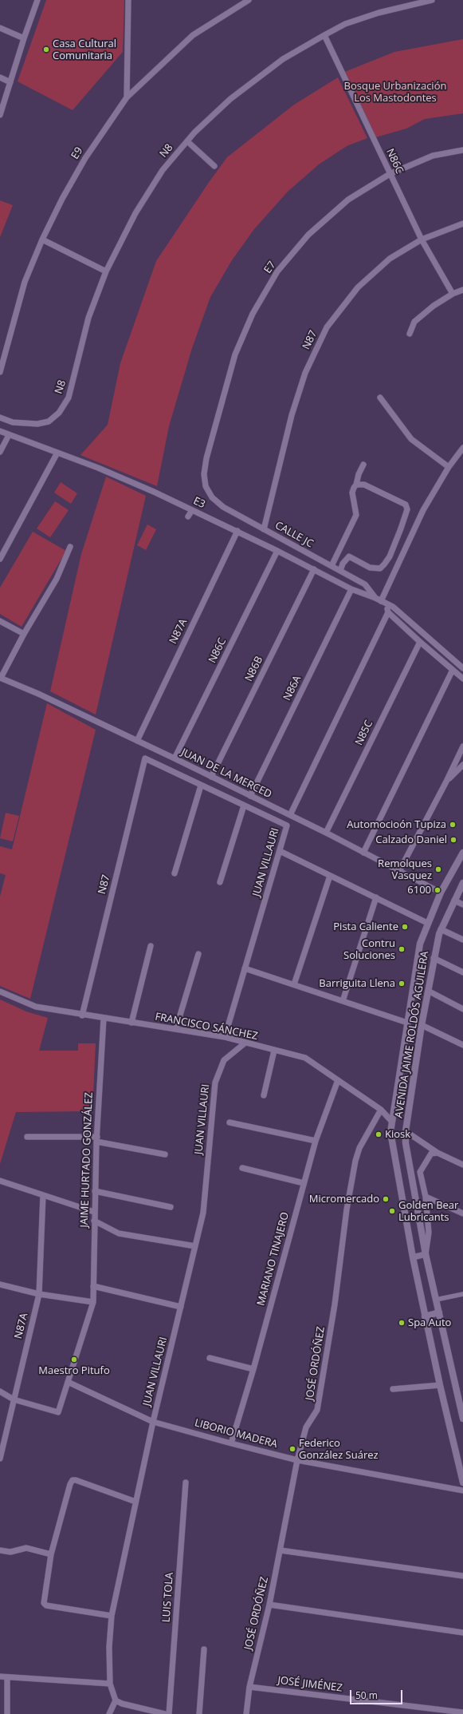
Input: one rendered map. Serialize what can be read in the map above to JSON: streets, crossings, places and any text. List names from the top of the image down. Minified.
{"streets":{"street":["N8","E9","N86C","E7","N87","E3","CALLE JC","N87A","N86B","N86A","N85C","JUAN DE LA MERCED","JUAN VILLAURI","FRANCISCO SÁNCHEZ","AVENIDA JAIME ROLDÓS AGUILERA","JAIME HURTADO GONZÁLEZ","MARIANO TINAJERO","JOSÉ ORDÓÑEZ","LIBORIO MADERA","LUIS TOLA","JOSÉ JIMÉNEZ"]},"crossings":[["N8","N86C"],["N86C","E7"],["N86C","N87"],["N86C","E3"],["N86C","JUAN DE LA MERCED"],["E7","CALLE JC"],["N87","CALLE JC"],["N87","JUAN VILLAURI"],["N87","FRANCISCO SÁNCHEZ"],["E3","CALLE JC"],["E3","N87A"],["E3","N86B"],["E3","N86A"],["N87A","JUAN DE LA MERCED"],["N86B","JUAN DE LA MERCED"],["N86A","JUAN DE LA MERCED"],["N85C","JUAN DE LA MERCED"],["JUAN DE LA MERCED","AVENIDA JAIME ROLDÓS AGUILERA"],["JUAN VILLAURI","FRANCISCO SÁNCHEZ"],["JUAN VILLAURI","LIBORIO MADERA"],["FRANCISCO SÁNCHEZ","AVENIDA JAIME ROLDÓS AGUILERA"],["FRANCISCO SÁNCHEZ","JAIME HURTADO GONZÁLEZ"],["FRANCISCO SÁNCHEZ","MARIANO TINAJERO"],["FRANCISCO SÁNCHEZ","JOSÉ ORDÓÑEZ"],["MARIANO TINAJERO","LIBORIO MADERA"],["JOSÉ ORDÓÑEZ","LIBORIO MADERA"],["JOSÉ ORDÓÑEZ","JOSÉ JIMÉNEZ"]],"parks":["Bosque Urbanización Los Mastodontes"],"places":["Casa Cultural Comunitaria","Automocioón Tupiza","Calzado Daniel","Remolques Vasquez","6100","Pista Caliente","Contru Soluciones","Barriguita Llena","Kiosk","Micromercado","Golden Bear Lubricants","Spa Auto","Maestro Pitufo","Federico González Suárez"],"scale_bar":"50 m"}
